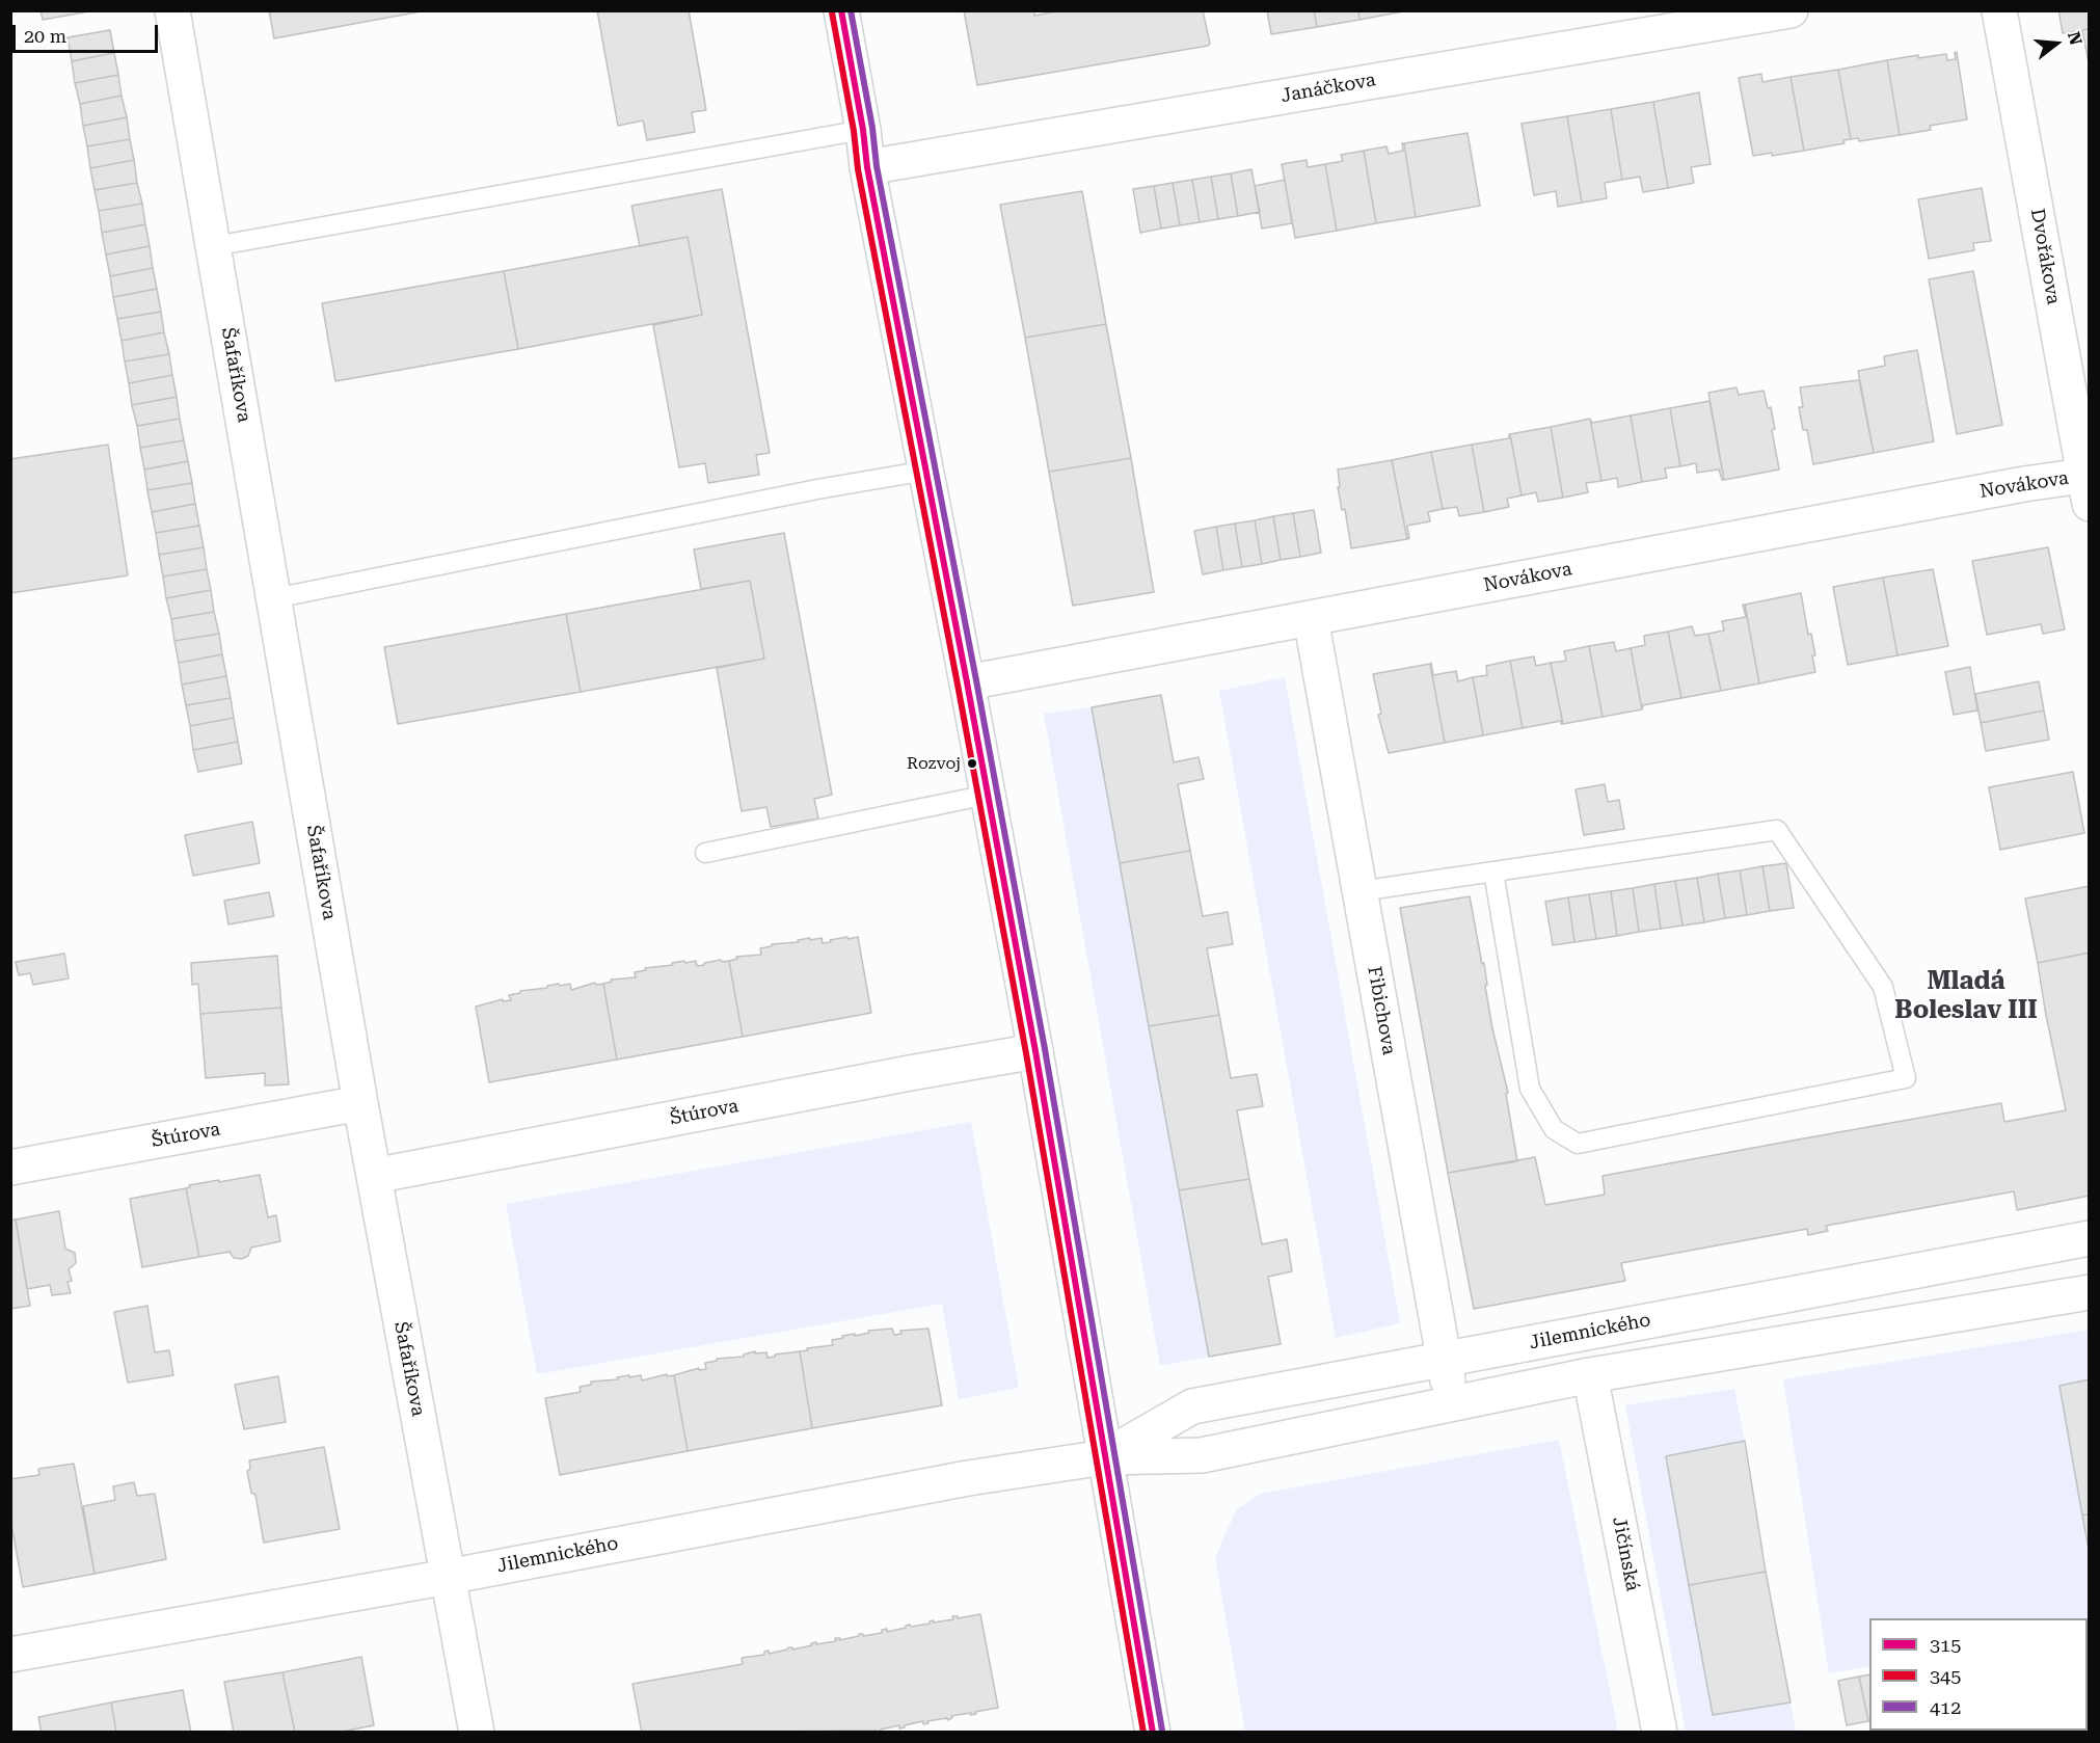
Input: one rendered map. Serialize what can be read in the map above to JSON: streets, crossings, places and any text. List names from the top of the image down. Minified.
{"streets":{"street":["Janáčkova","Dvořákova","Šafaříkova","Novákova","Fibichova","Štúrova","Jilemnického","Jičínská"]},"crossings":[["Dvořákova","Novákova"],["Šafaříkova","Štúrova"],["Šafaříkova","Jilemnického"],["Novákova","Fibichova"],["Fibichova","Jilemnického"],["Jilemnického","Jičínská"]],"districts":["Mladá Boleslav III"],"places":["Rozvoj"],"lines":["transit line 315","transit line 412","transit line 345"],"legend":["315","345","412"],"scale_bar":"20 m","north":"right"}
